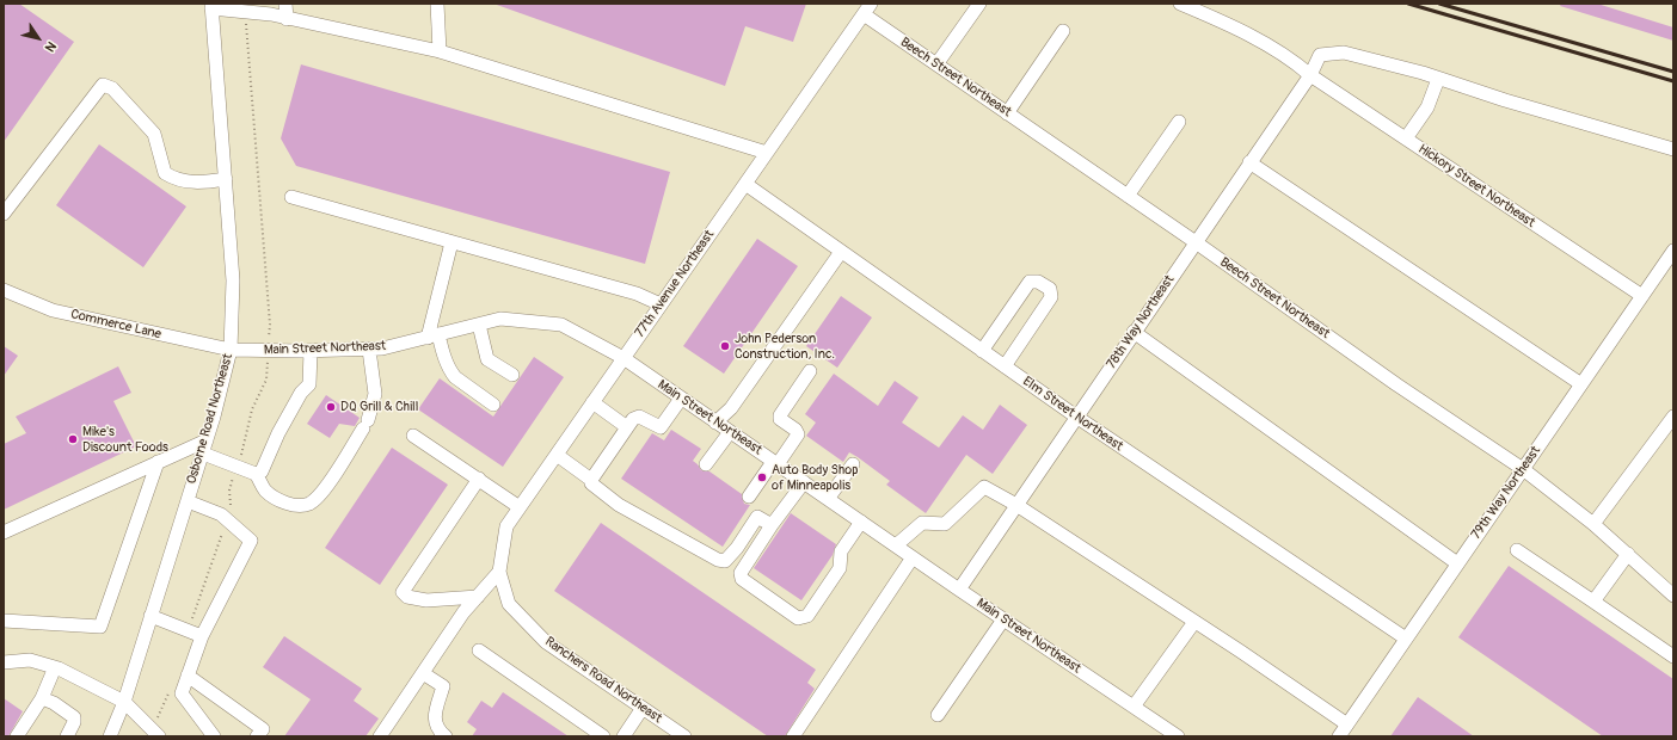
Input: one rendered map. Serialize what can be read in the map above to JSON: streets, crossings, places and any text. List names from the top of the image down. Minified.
{"streets":{"street":["Beech Street Northeast","Hickory Street Northeast","77th Avenue Northeast","78th Way Northeast","Commerce Lane","Main Street Northeast","Elm Street Northeast","Osborne Road Northeast","79th Way Northeast","Ranchers Road Northeast"]},"crossings":[["Beech Street Northeast","77th Avenue Northeast"],["Beech Street Northeast","78th Way Northeast"],["Beech Street Northeast","79th Way Northeast"],["Hickory Street Northeast","78th Way Northeast"],["Hickory Street Northeast","79th Way Northeast"],["77th Avenue Northeast","Main Street Northeast"],["77th Avenue Northeast","Elm Street Northeast"],["77th Avenue Northeast","Ranchers Road Northeast"],["78th Way Northeast","Main Street Northeast"],["78th Way Northeast","Elm Street Northeast"],["Commerce Lane","Main Street Northeast"],["Commerce Lane","Osborne Road Northeast"],["Main Street Northeast","Osborne Road Northeast"],["Elm Street Northeast","79th Way Northeast"]],"places":["John Pederson Construction, Inc.","DQ Grill & Chill","Mike's Discount Foods","Auto Body Shop of Minneapolis"],"north":"bottom right"}
